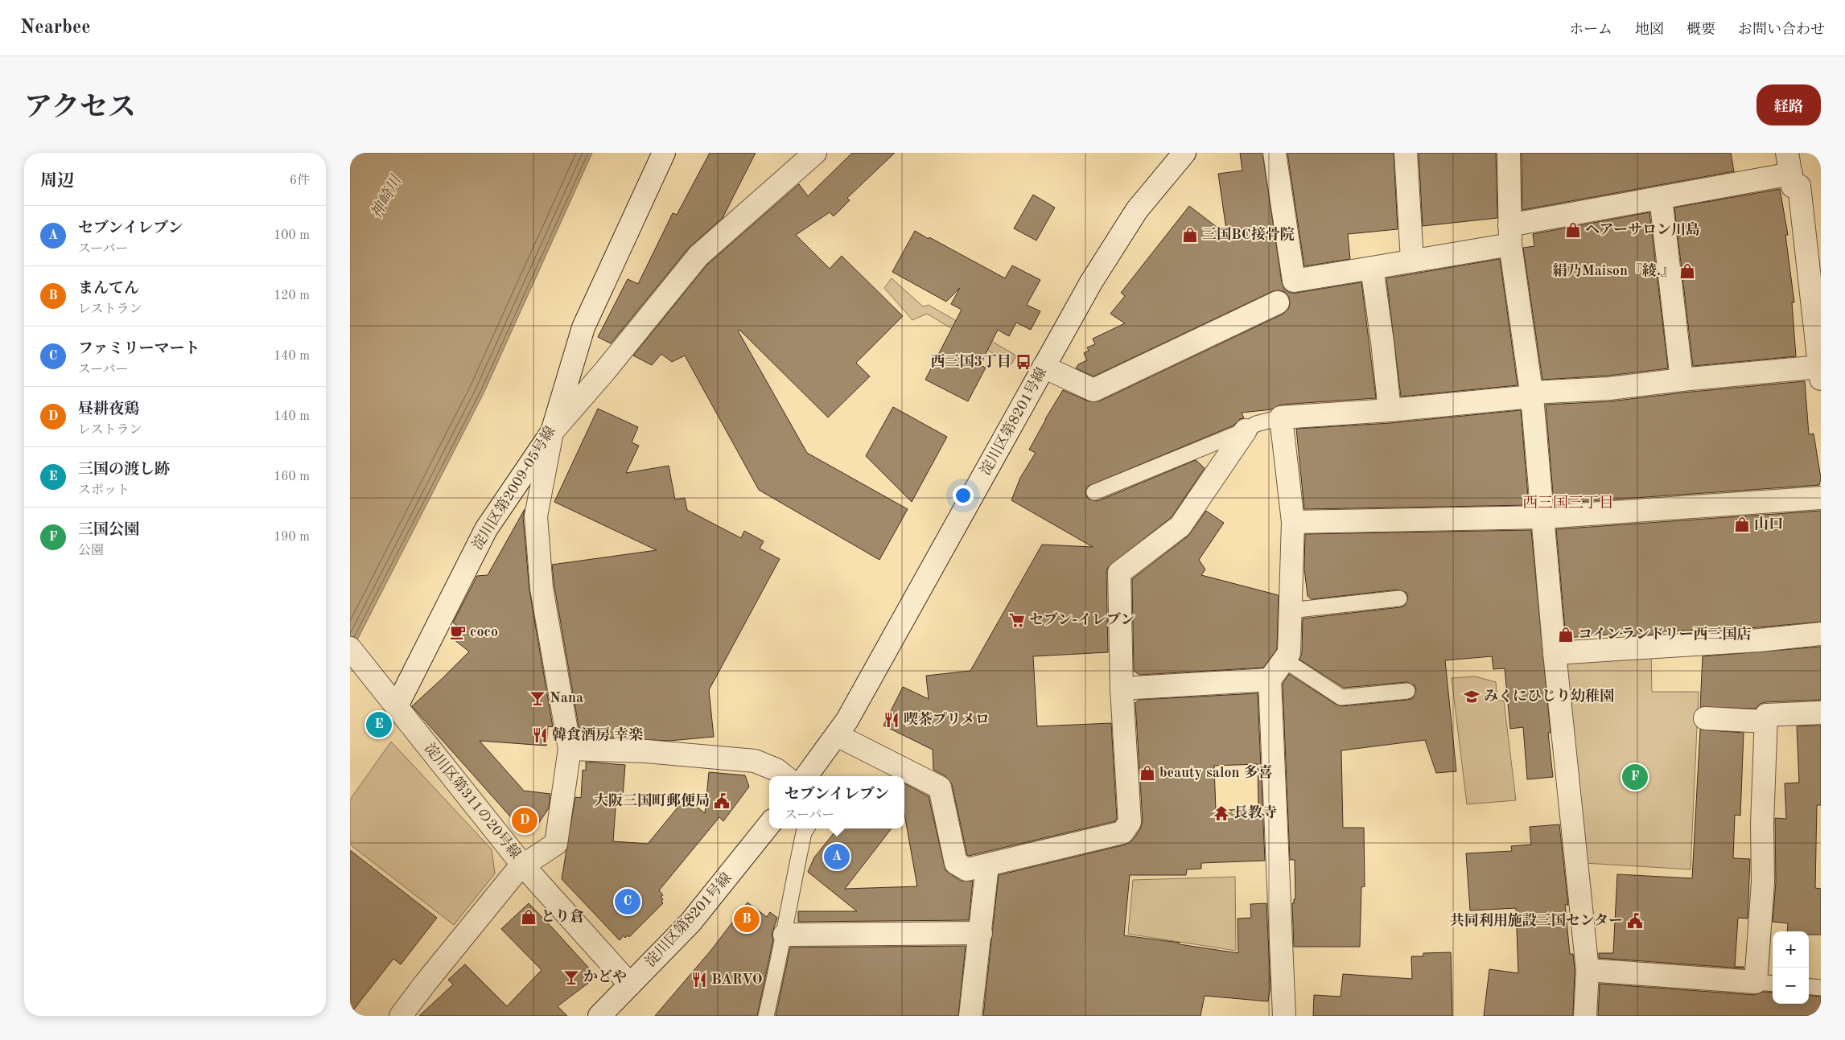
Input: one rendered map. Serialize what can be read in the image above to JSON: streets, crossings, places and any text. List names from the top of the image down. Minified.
{"streets":{"street":["淀川区第8201号線","淀川区第2009-05号線","淀川区第311の20号線"]},"crossings":[["淀川区第8201号線","淀川区第311の20号線"],["淀川区第2009-05号線","淀川区第311の20号線"]],"districts":["西三国三丁目"],"water":["神崎川"],"places":{"shop":["ヘアーサロン川島","三国BC接骨院","絹乃Maison『綾.』","山口","コインランドリー西三国店","beauty salon 多喜","とり倉"],"bus stop":["西三国3丁目"],"supermarket":["セブン-イレブン"],"cafe":["coco"],"school or university":["みくにひじり幼稚園"],"bar":["Nana","かどや"],"restaurant":["喫茶プリメロ","韓食酒房 幸楽","BARVO"],"public building":["大阪三国町郵便局","共同利用施設三国センター"],"temple":["長教寺"]},"page":{"header":"Nearbee","nav":["ホーム","地図","概要","お問い合わせ"],"title":"アクセス","buttons":"経路","heading":["周辺","6件"],"list":[{"mark":"A","name":"セブンイレブン","note":"スーパー","value":"100 m"},{"mark":"B","name":"まんてん","note":"レストラン","value":"120 m"},{"mark":"C","name":"ファミリーマート","note":"スーパー","value":"140 m"},{"mark":"D","name":"昼耕夜鶏","note":"レストラン","value":"140 m"},{"mark":"E","name":"三国の渡し跡","note":"スポット","value":"160 m"},{"mark":"F","name":"三国公園","note":"公園","value":"190 m"}],"pins":["E","F","D","A","C","B"],"popup":["セブンイレブン","スーパー"],"map_buttons":["+","−"]}}
